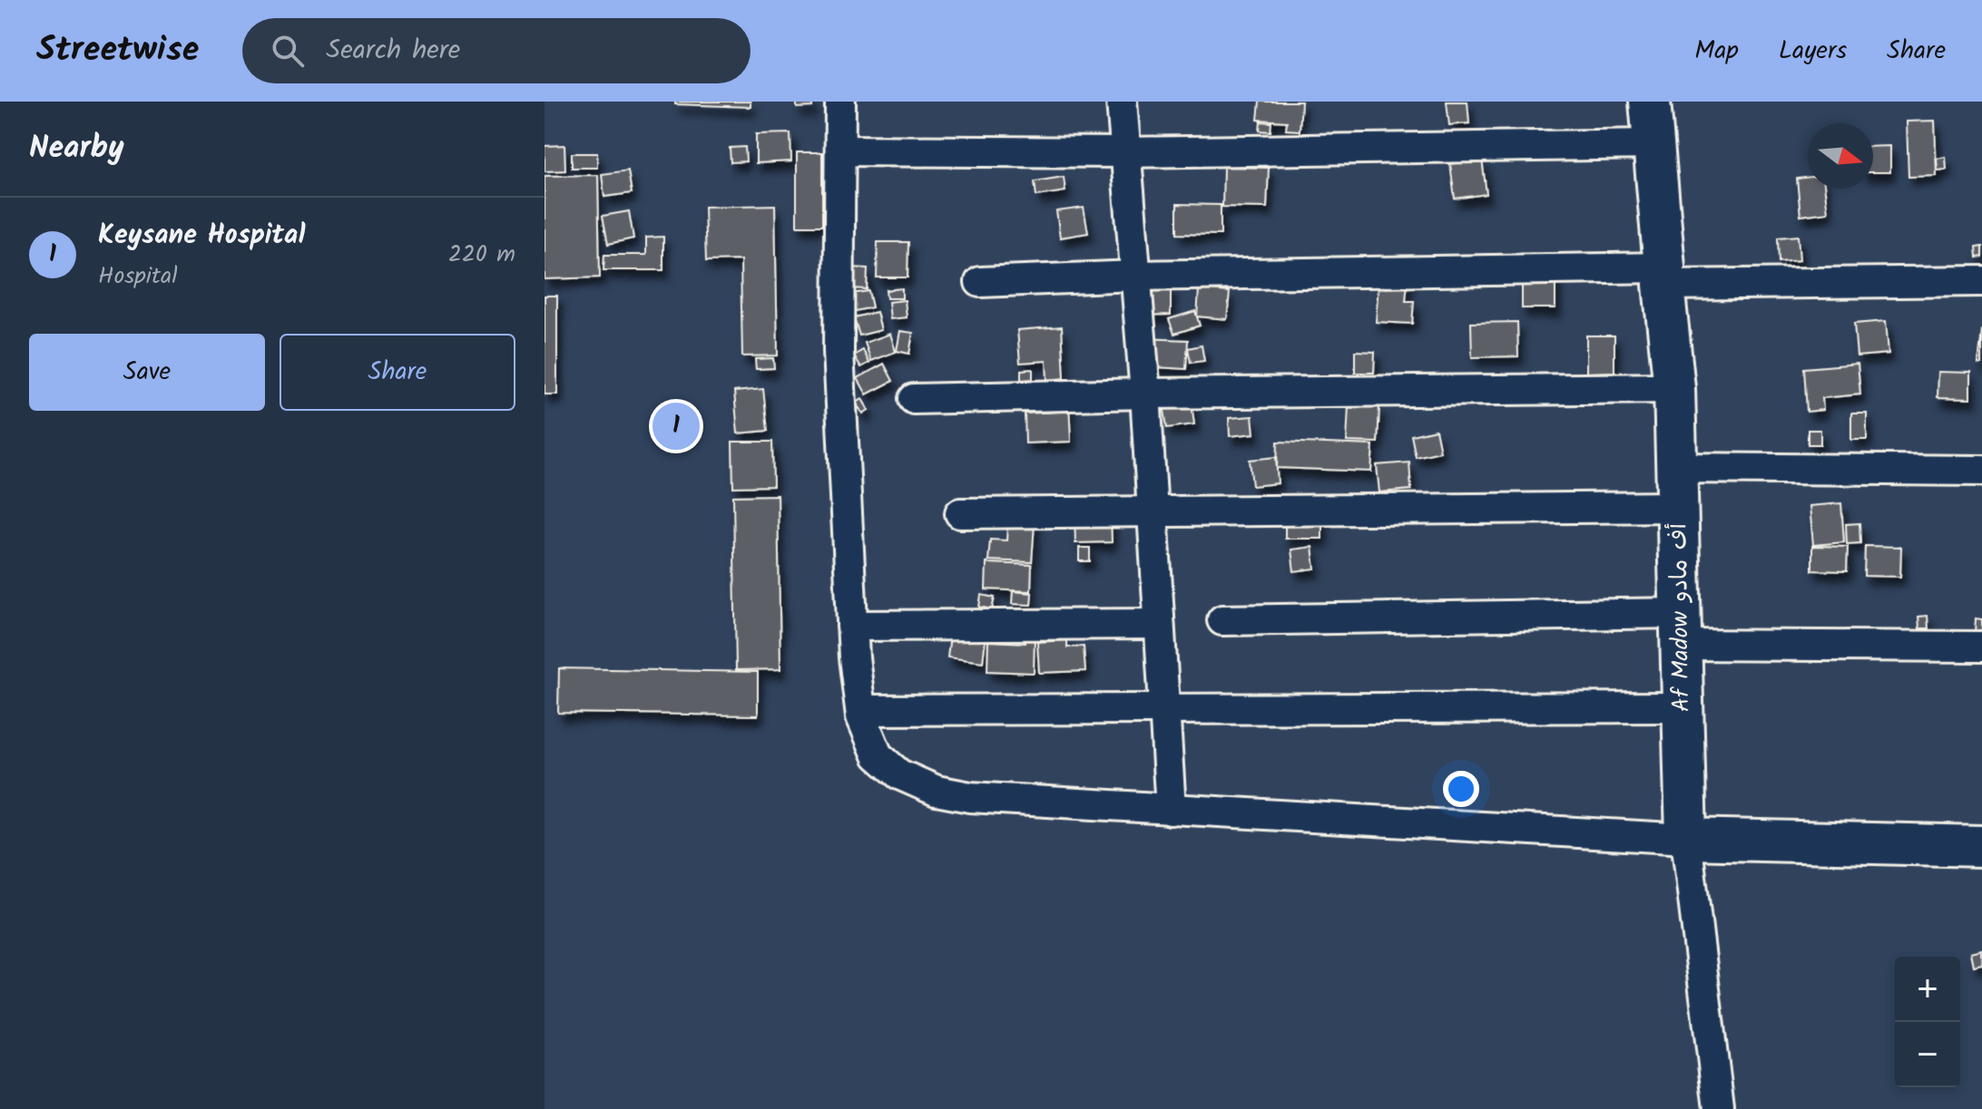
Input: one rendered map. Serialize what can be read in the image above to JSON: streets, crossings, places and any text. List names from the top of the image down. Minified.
{"streets":{"street":["Af Madow أف مادو"]},"north":"right","page":{"header":"Streetwise","search":"Search here","nav":["Map","Layers","Share"],"heading":"Nearby","list":[{"mark":"1","name":"Keysane Hospital","note":"Hospital","value":"220 m"}],"buttons":["Save","Share"],"pins":"1","map_buttons":["+","−"]}}
